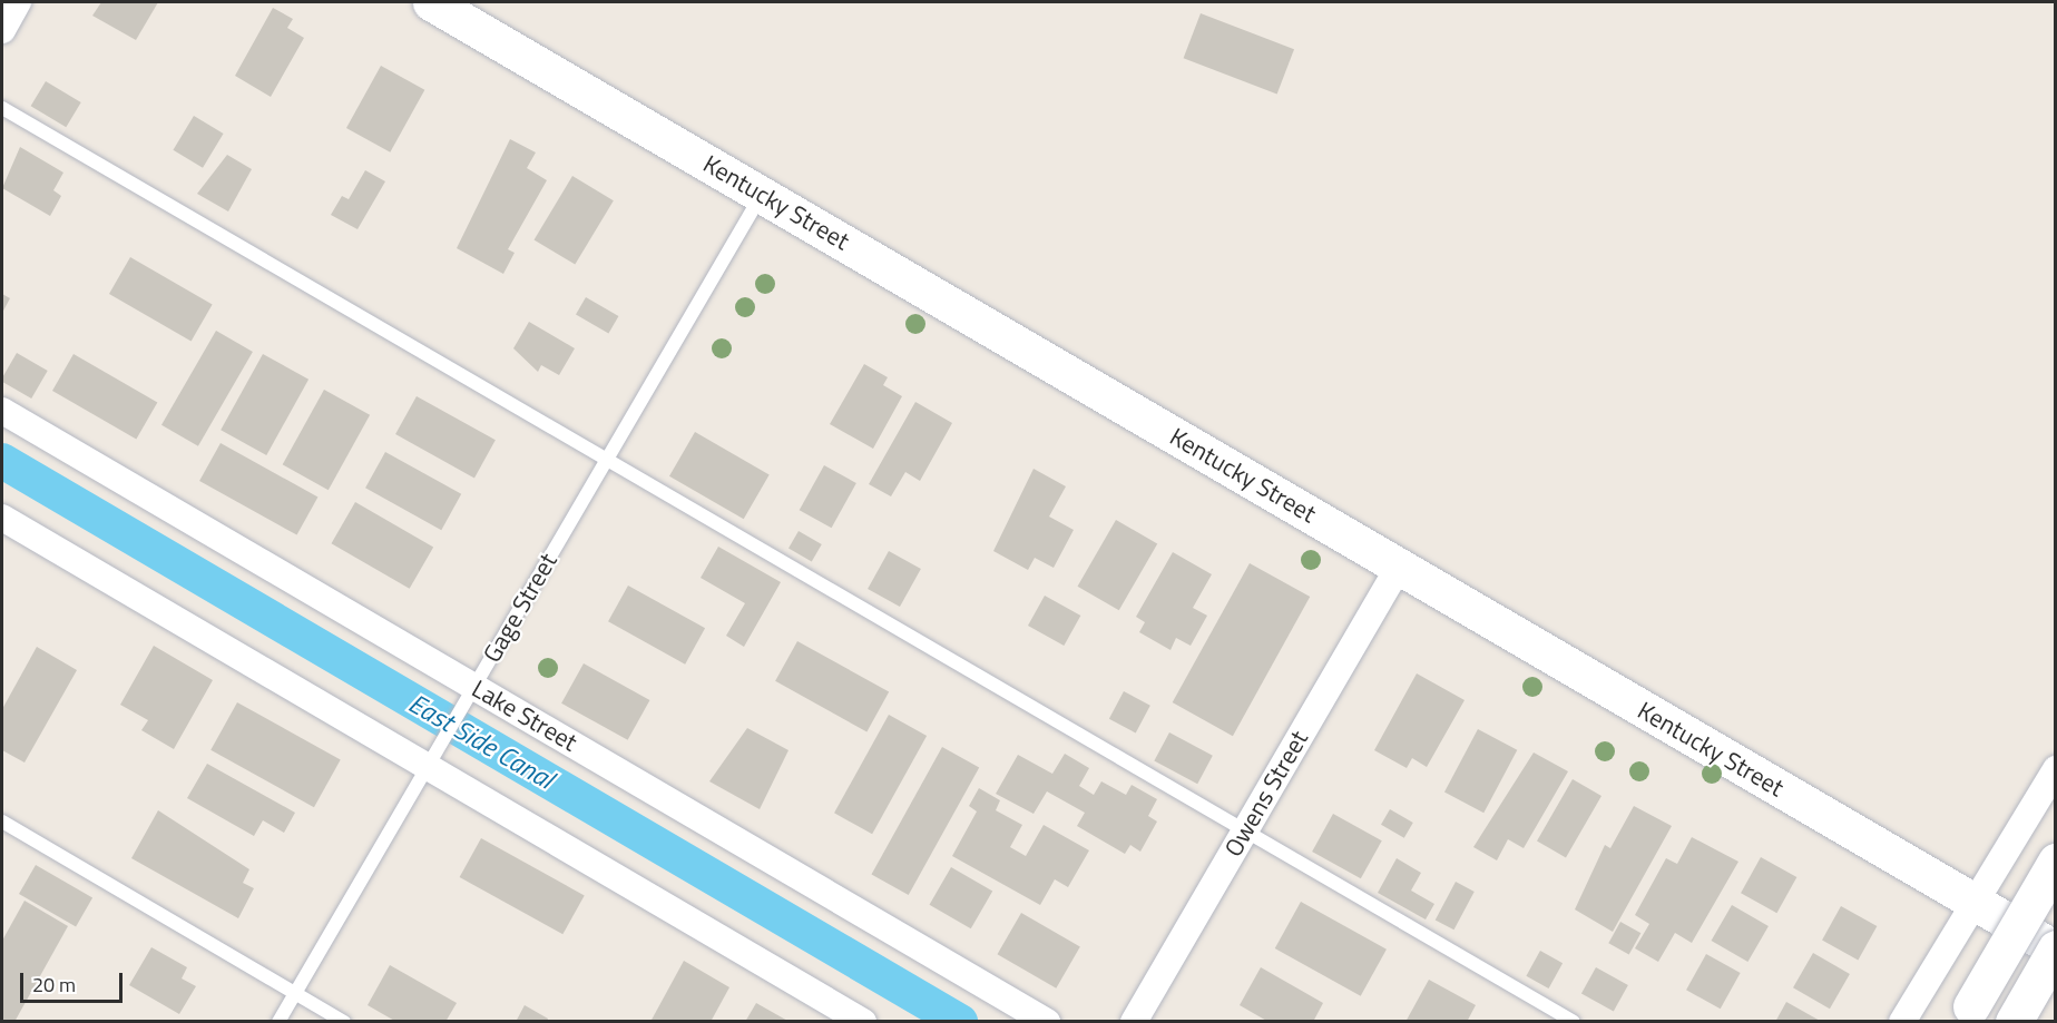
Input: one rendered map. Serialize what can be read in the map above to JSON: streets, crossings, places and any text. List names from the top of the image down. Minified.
{"streets":{"street":["Kentucky Street","Lake Street","Owens Street"],"lane":["Gage Street"]},"crossings":[["Kentucky Street","Gage Street"],["Kentucky Street","Owens Street"],["Gage Street","Lake Street"]],"water":["East Side Canal"],"scale_bar":"20 m"}
